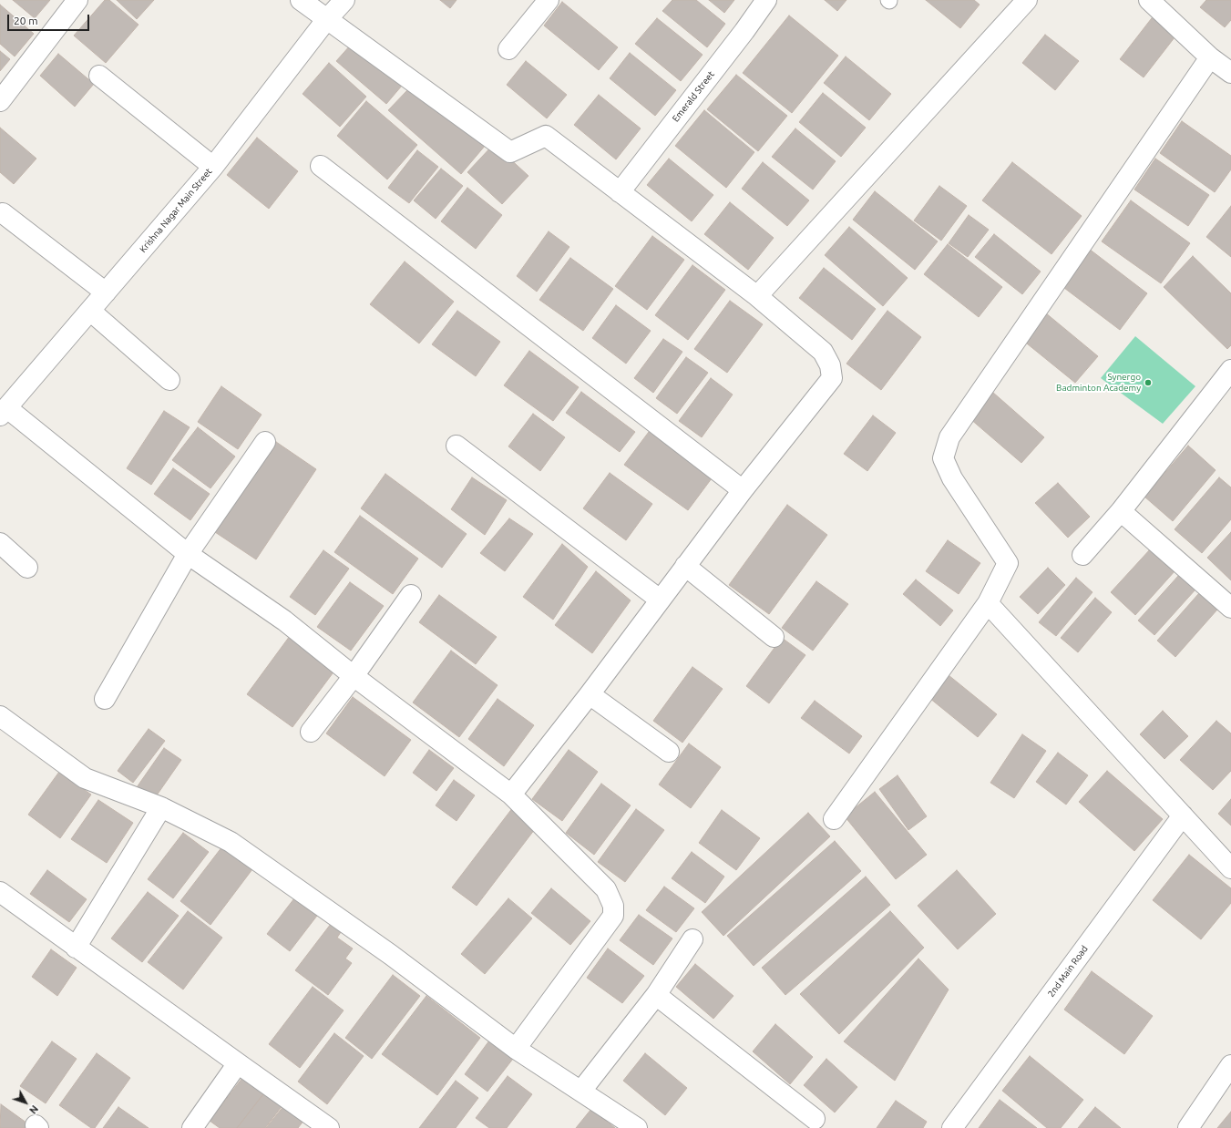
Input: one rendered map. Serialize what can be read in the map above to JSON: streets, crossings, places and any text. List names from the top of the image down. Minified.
{"streets":{"street":["Emerald Street","Krishna Nagar Main Street","2nd Main Road"]},"places":["Synergo Badminton Academy"],"scale_bar":"20 m","north":"bottom right"}
